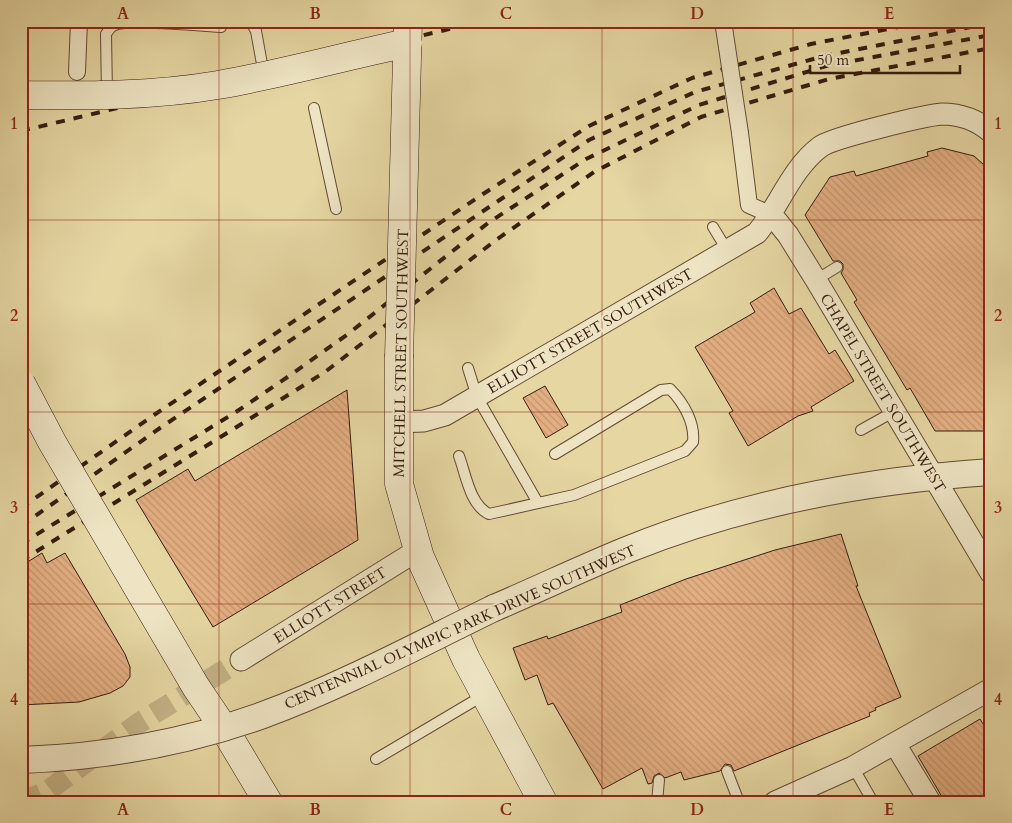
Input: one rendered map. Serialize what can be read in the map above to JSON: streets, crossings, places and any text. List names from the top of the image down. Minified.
{"streets":{"main road":["MITCHELL STREET SOUTHWEST"],"street":["ELLIOTT STREET SOUTHWEST","CHAPEL STREET SOUTHWEST","ELLIOTT STREET","CENTENNIAL OLYMPIC PARK DRIVE SOUTHWEST"]},"crossings":[["ELLIOTT STREET SOUTHWEST","MITCHELL STREET SOUTHWEST"],["ELLIOTT STREET SOUTHWEST","CHAPEL STREET SOUTHWEST"],["MITCHELL STREET SOUTHWEST","ELLIOTT STREET"],["CHAPEL STREET SOUTHWEST","CENTENNIAL OLYMPIC PARK DRIVE SOUTHWEST"]],"scale_bar":"50 m","grid":{"columns":["A","B","C","D","E"],"rows":["1","2","3","4"]}}
